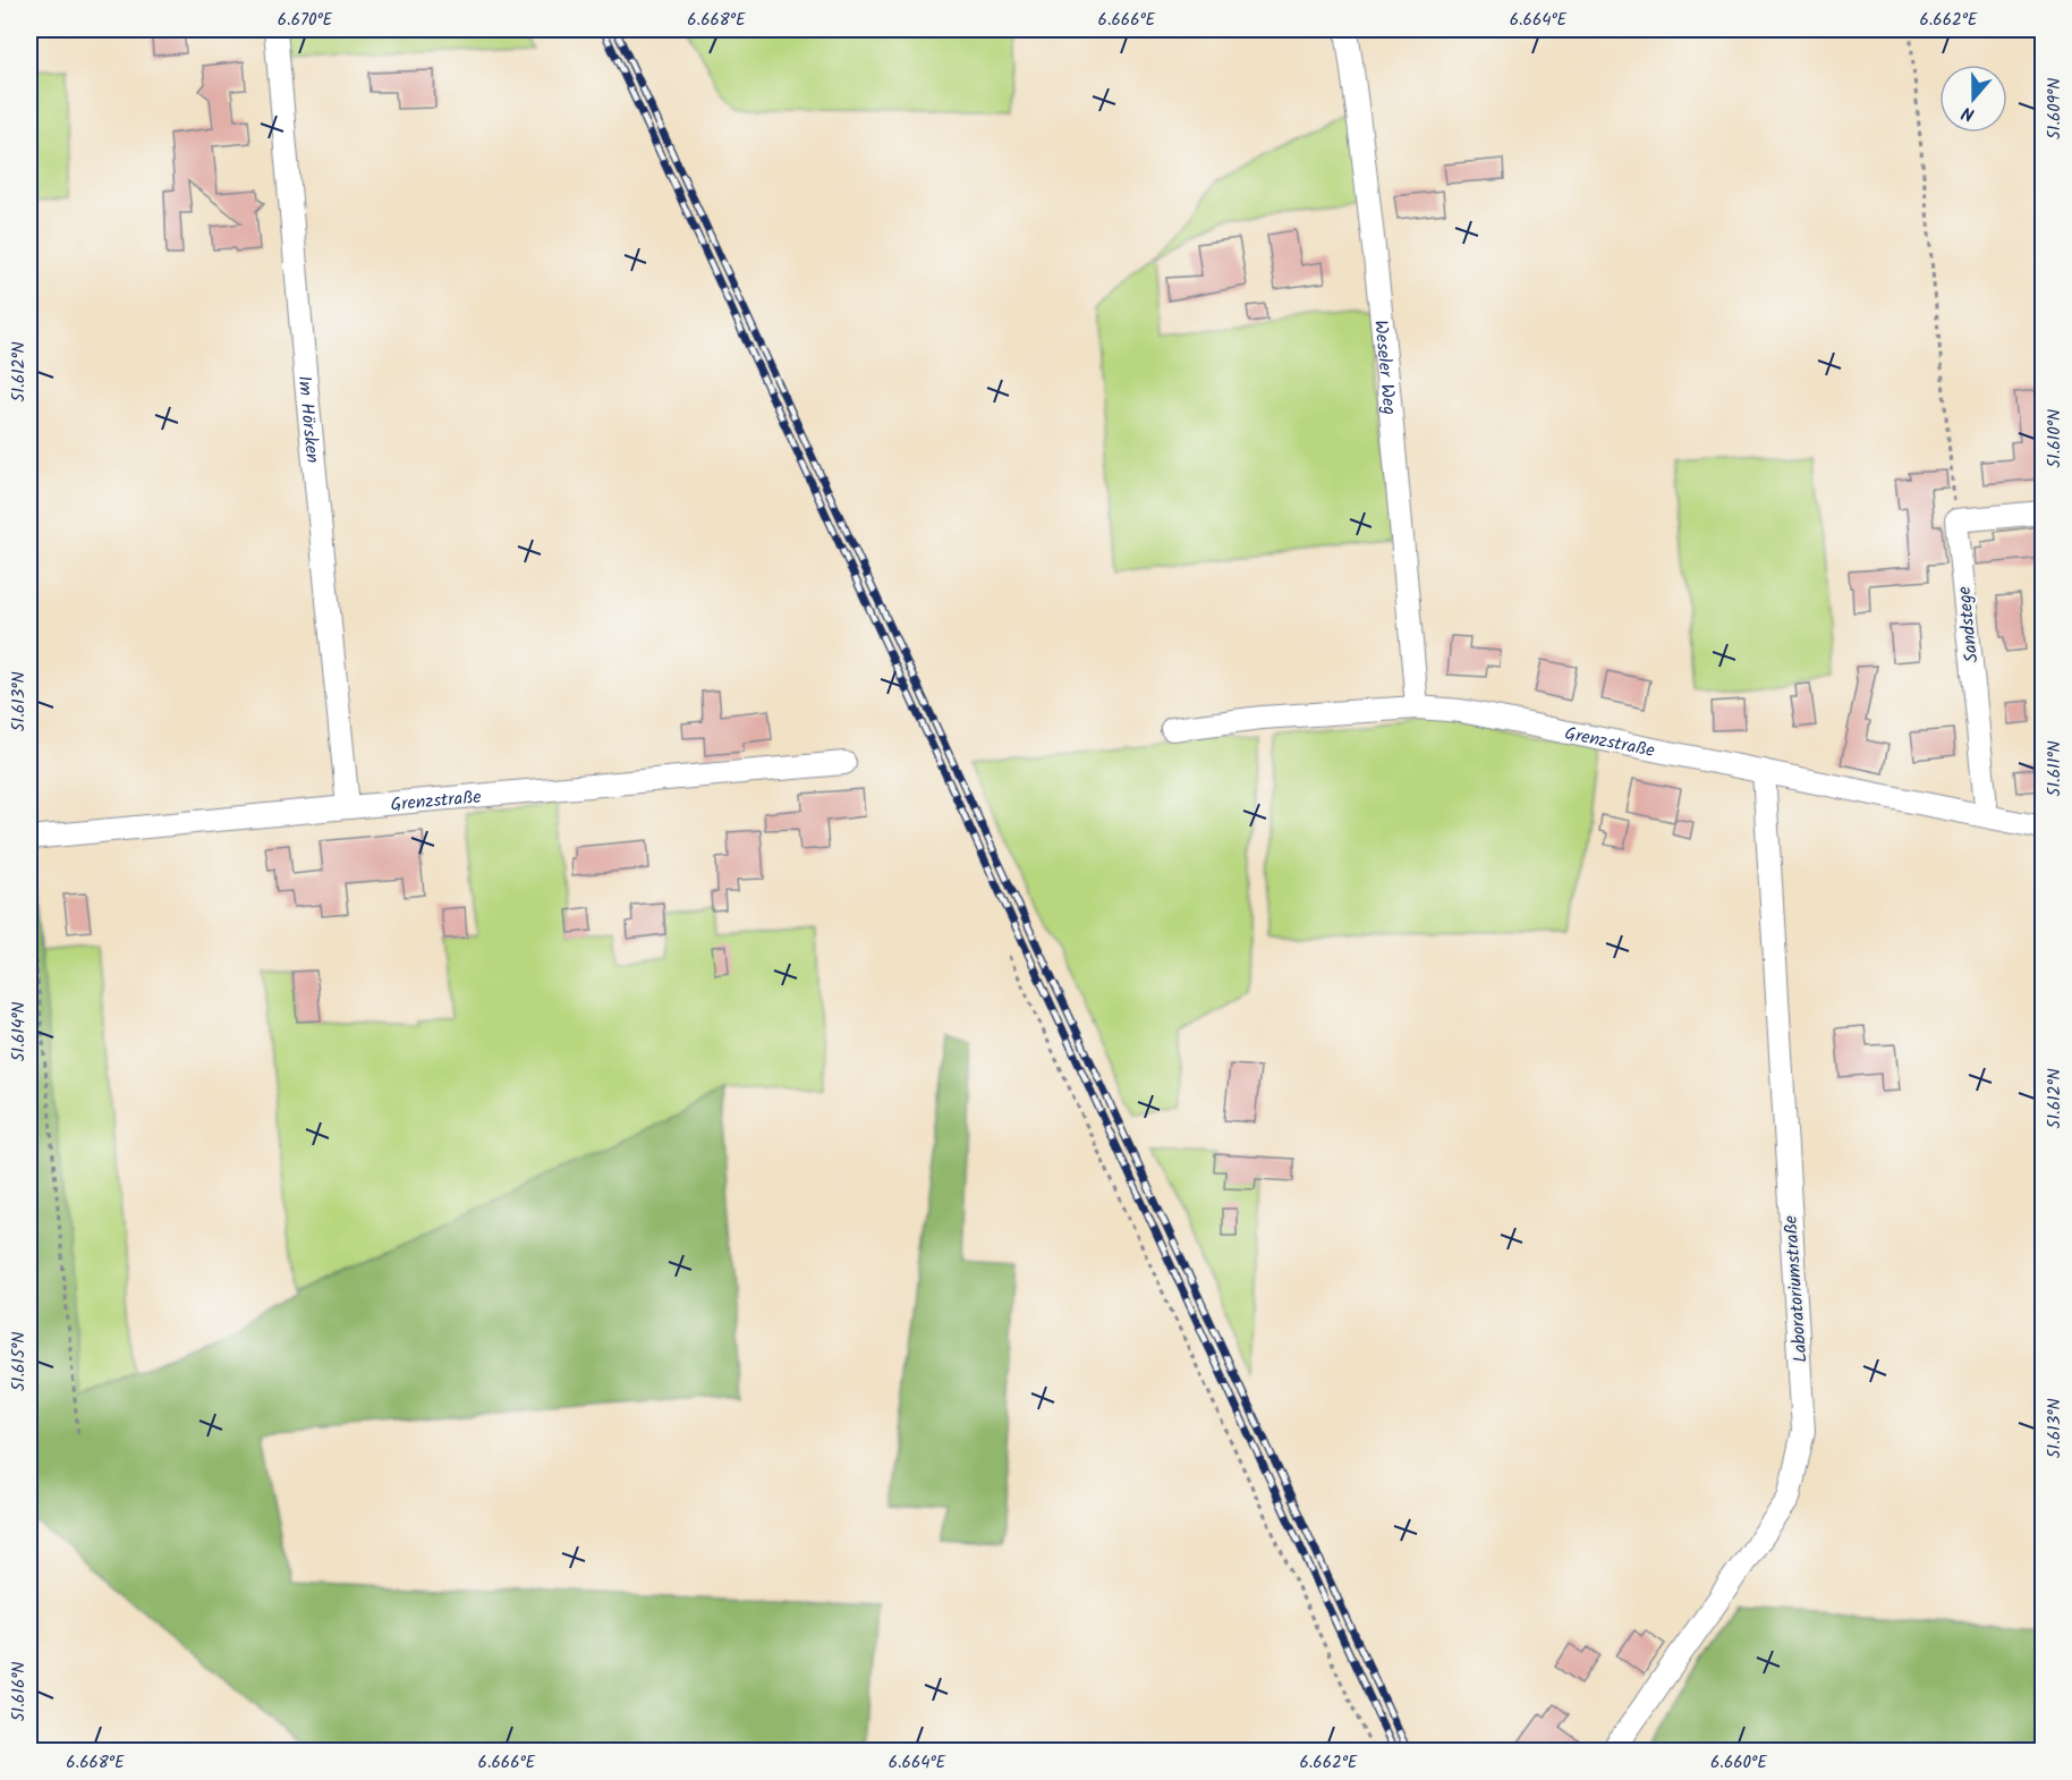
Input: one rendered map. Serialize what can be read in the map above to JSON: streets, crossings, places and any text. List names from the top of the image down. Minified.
{"streets":{"street":["Weseler Weg","Im Hörsken","Sandstege","Grenzstraße","Laboratoriumstraße"]},"crossings":[["Weseler Weg","Grenzstraße"],["Im Hörsken","Grenzstraße"],["Sandstege","Grenzstraße"],["Grenzstraße","Laboratoriumstraße"]],"north":"bottom","coordinates":["6.670°E","6.668°E","6.666°E","6.664°E","6.662°E","51.609°N","51.612°N","51.610°N","51.613°N","51.611°N","51.614°N","51.615°N","51.616°N","6.660°E"]}
